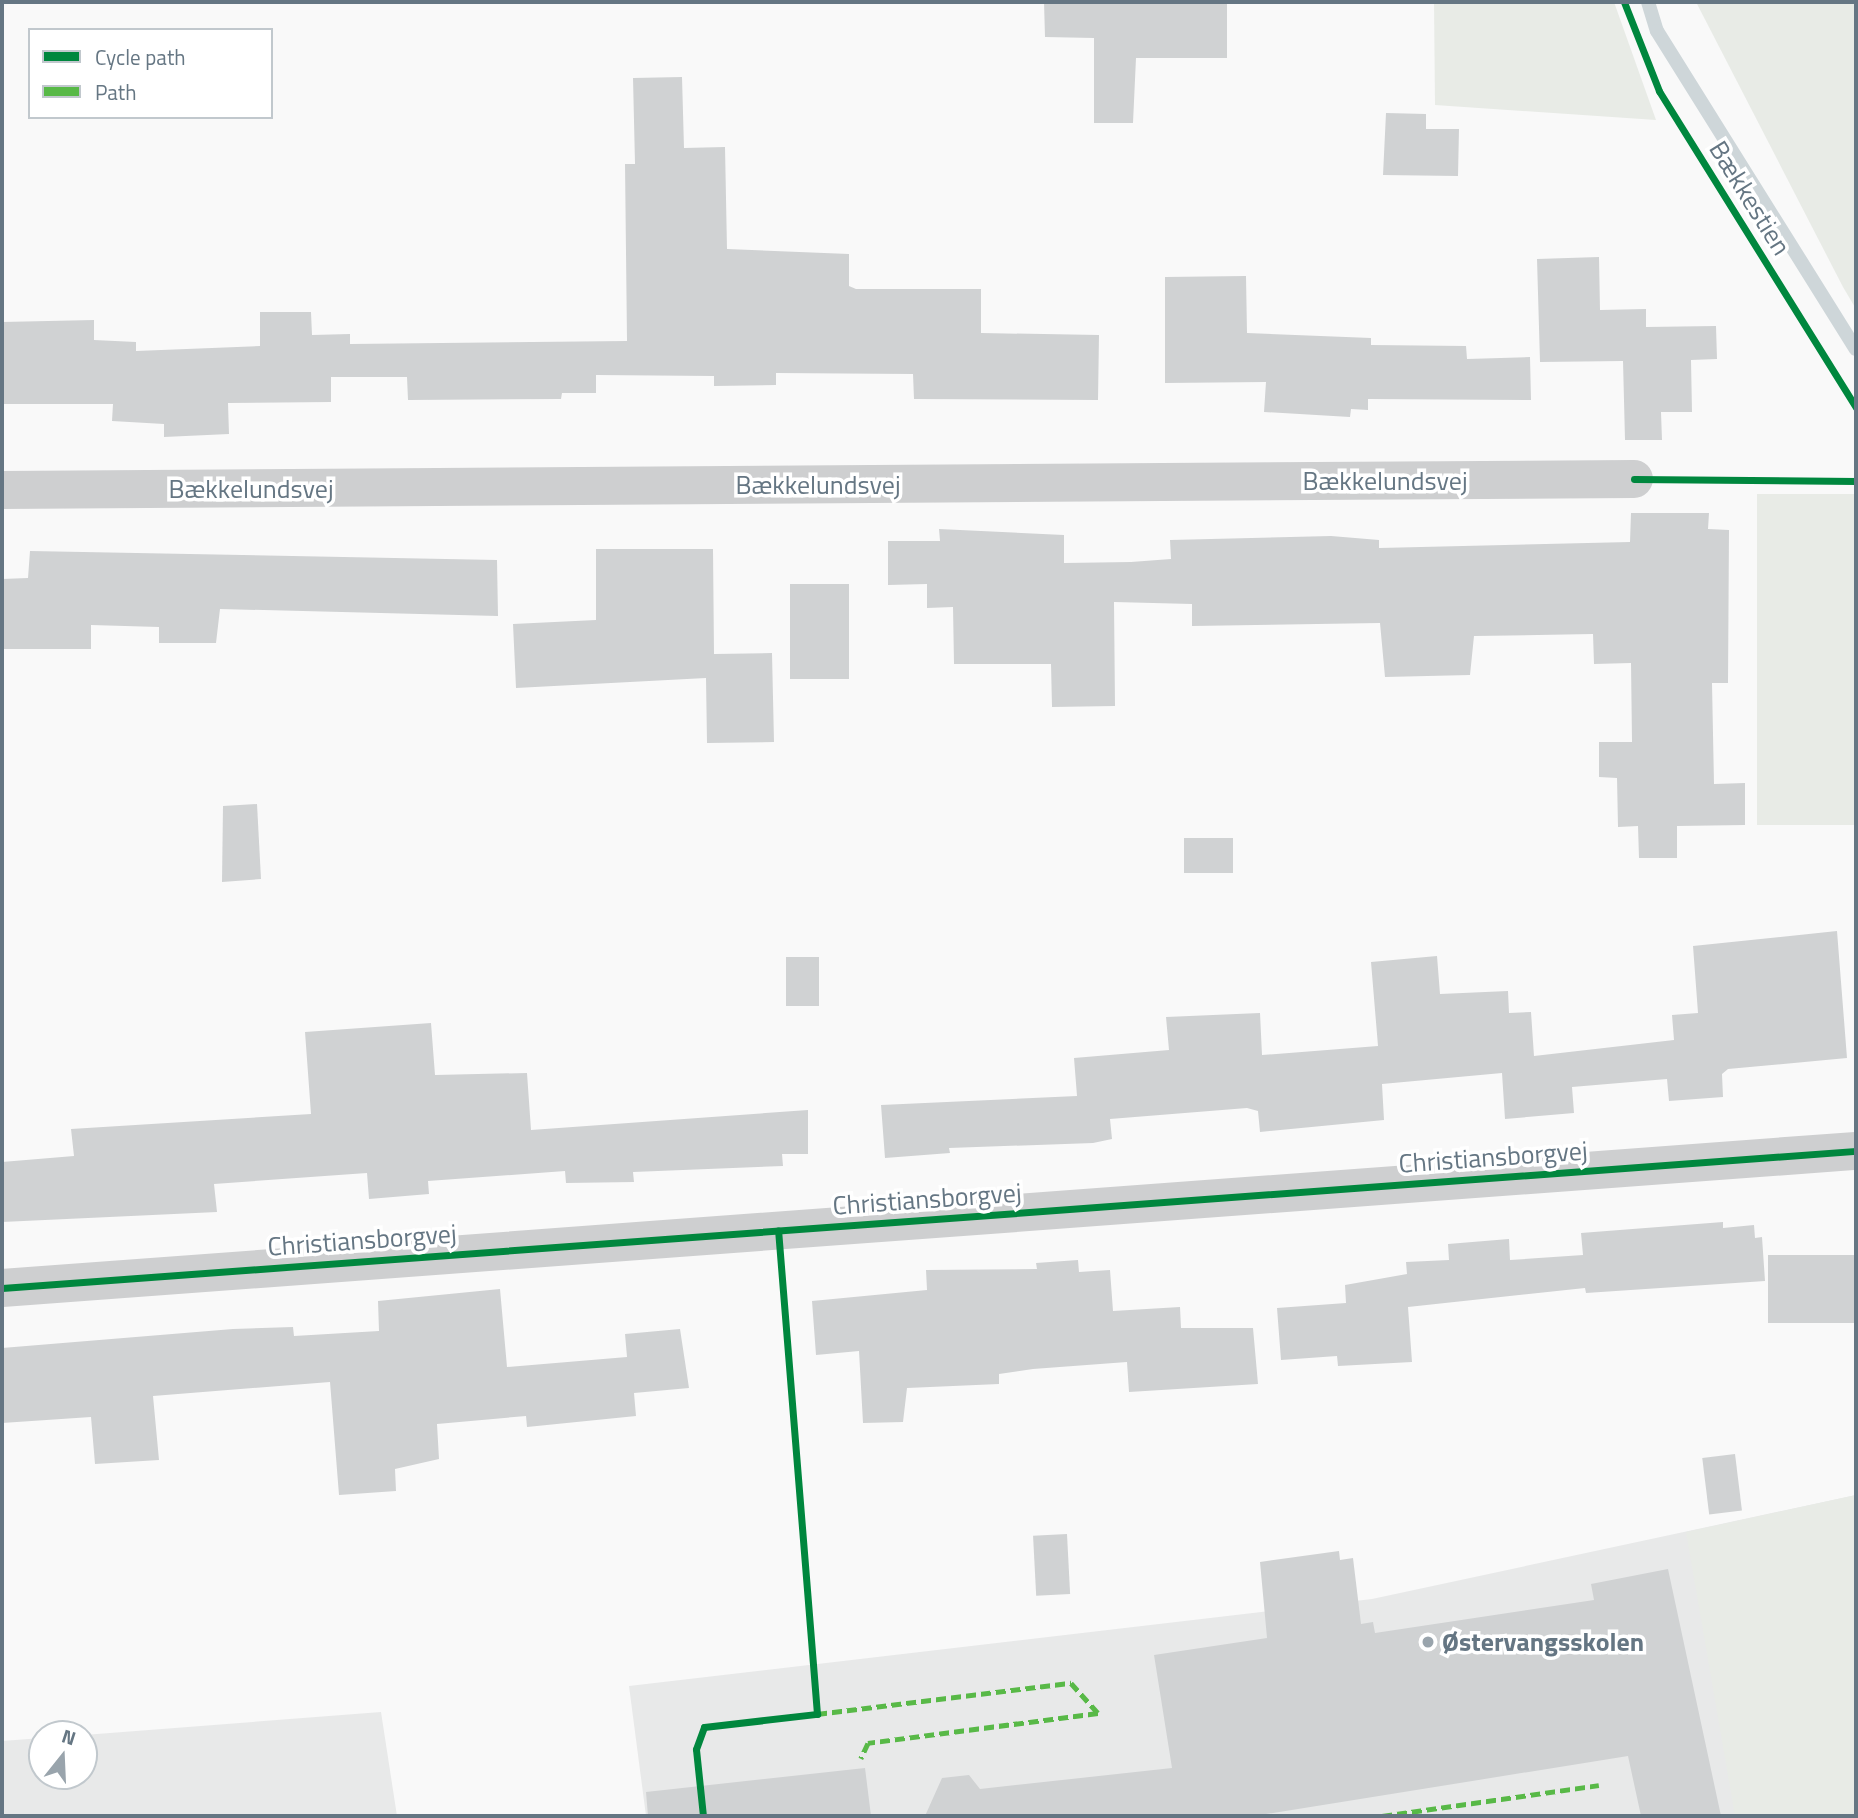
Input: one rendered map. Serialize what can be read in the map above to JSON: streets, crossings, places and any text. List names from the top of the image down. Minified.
{"streets":{"street":["Bækkelundsvej","Christiansborgvej"],"cycle path":["Bækkestien"]},"places":["Østervangsskolen"],"legend":["Cycle path","Path"],"north":"top"}
